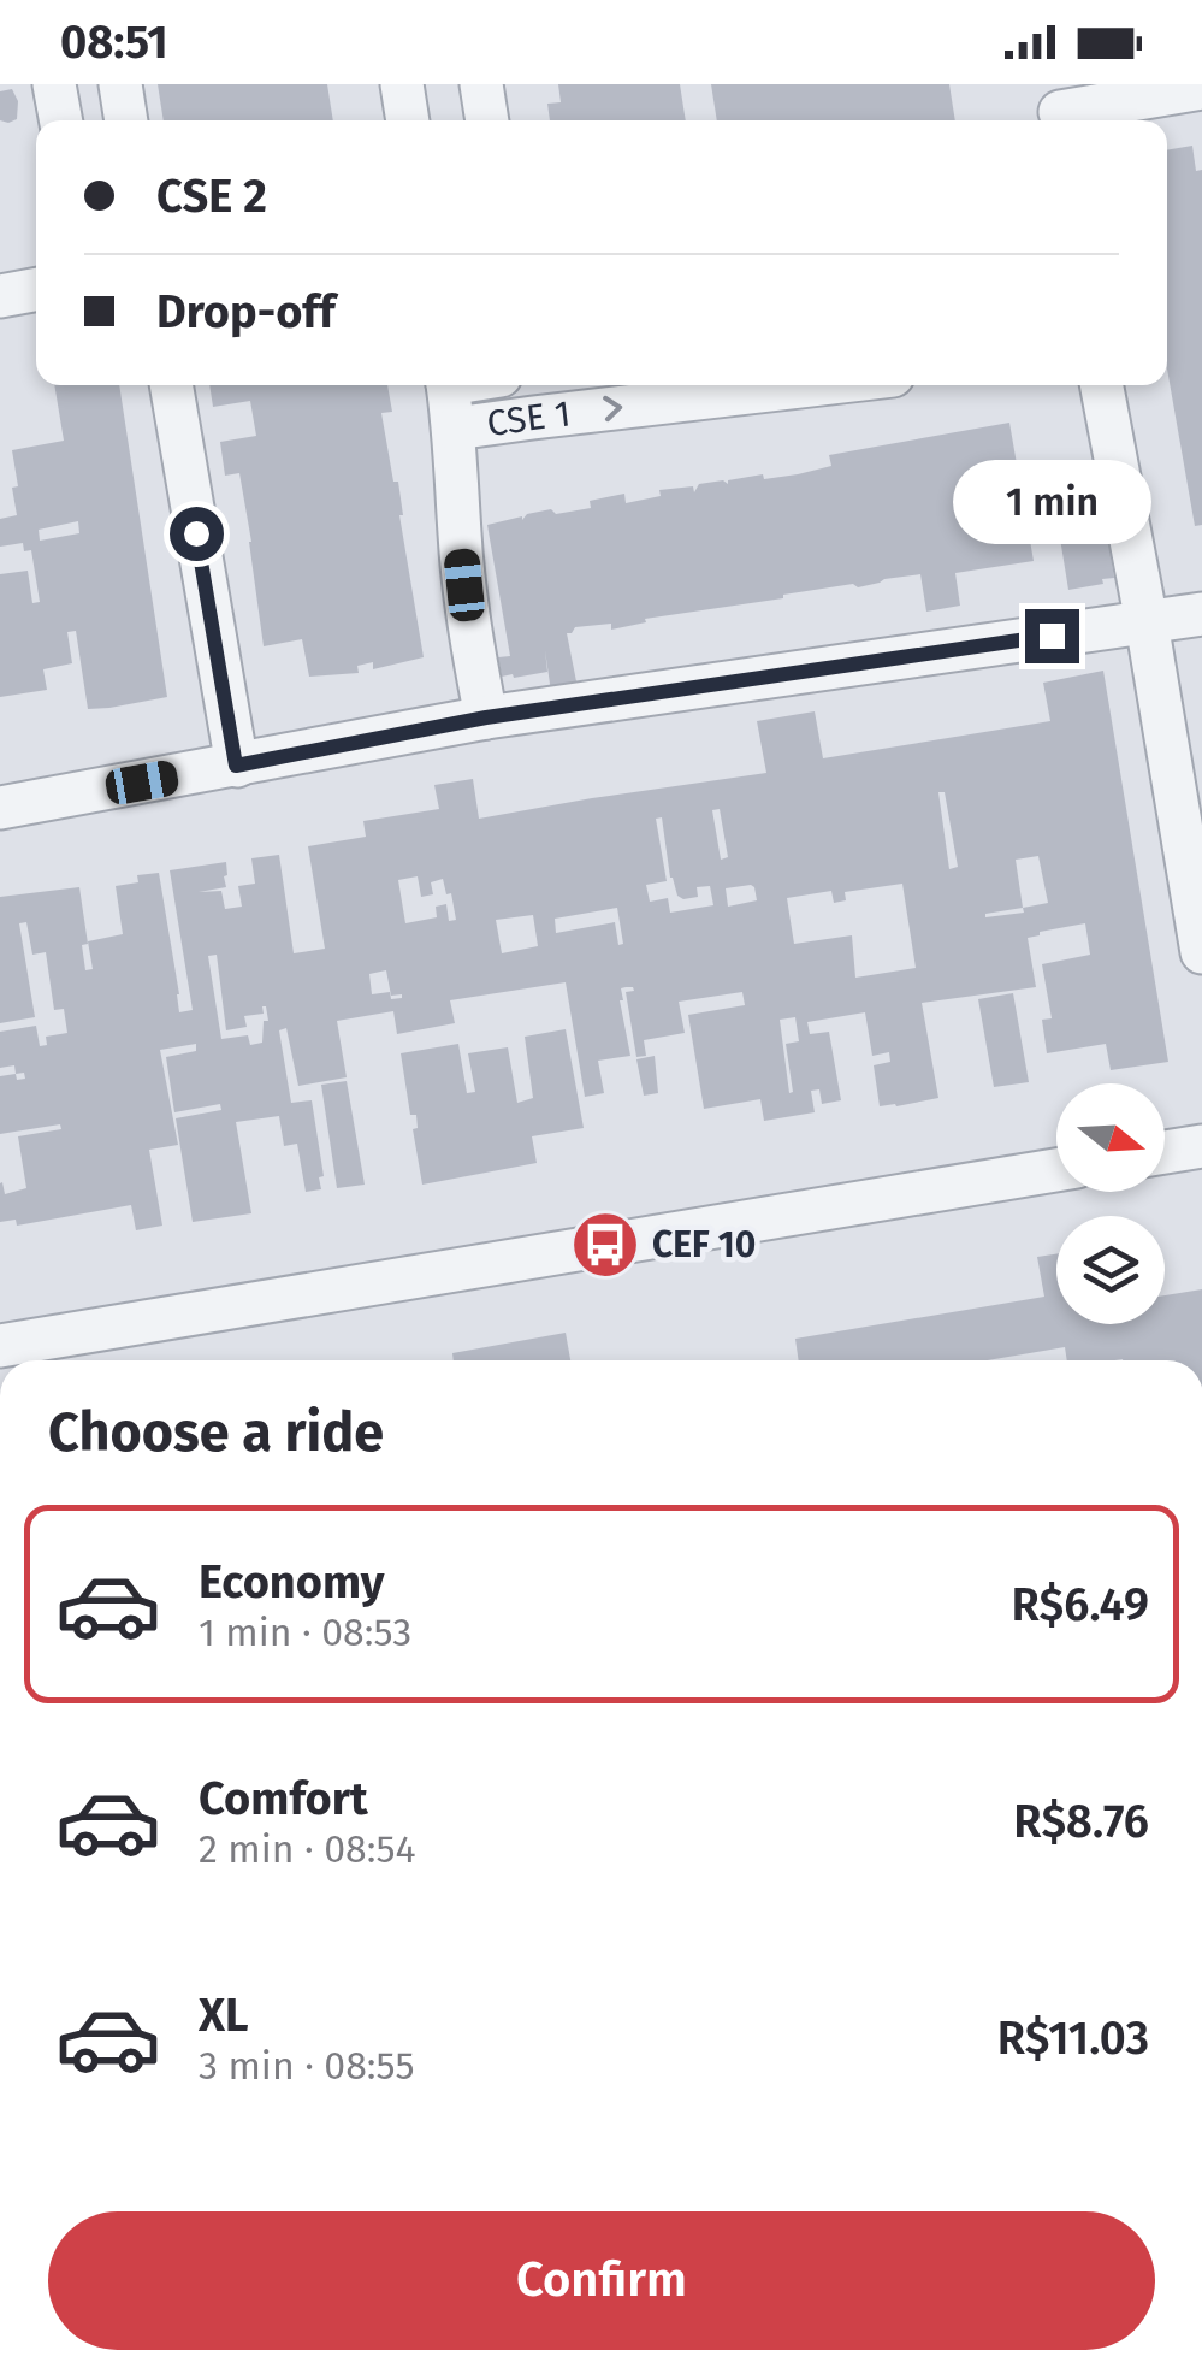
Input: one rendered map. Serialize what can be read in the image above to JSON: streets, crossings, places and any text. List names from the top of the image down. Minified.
{"streets":{"street":["CSE 1"]},"places":{"bus stop":["CEF 10"]},"north":"right","page":{"status":"08:51","banner":["CSE 2","Drop-off"],"bubble":"1 min","heading":"Choose a ride","list":[{"name":"Economy","note":"1 min · 08:53","value":"R$6.49"},{"name":"Comfort","note":"2 min · 08:54","value":"R$8.76"},{"name":"XL","note":"3 min · 08:55","value":"R$11.03"}],"buttons":"Confirm"}}
